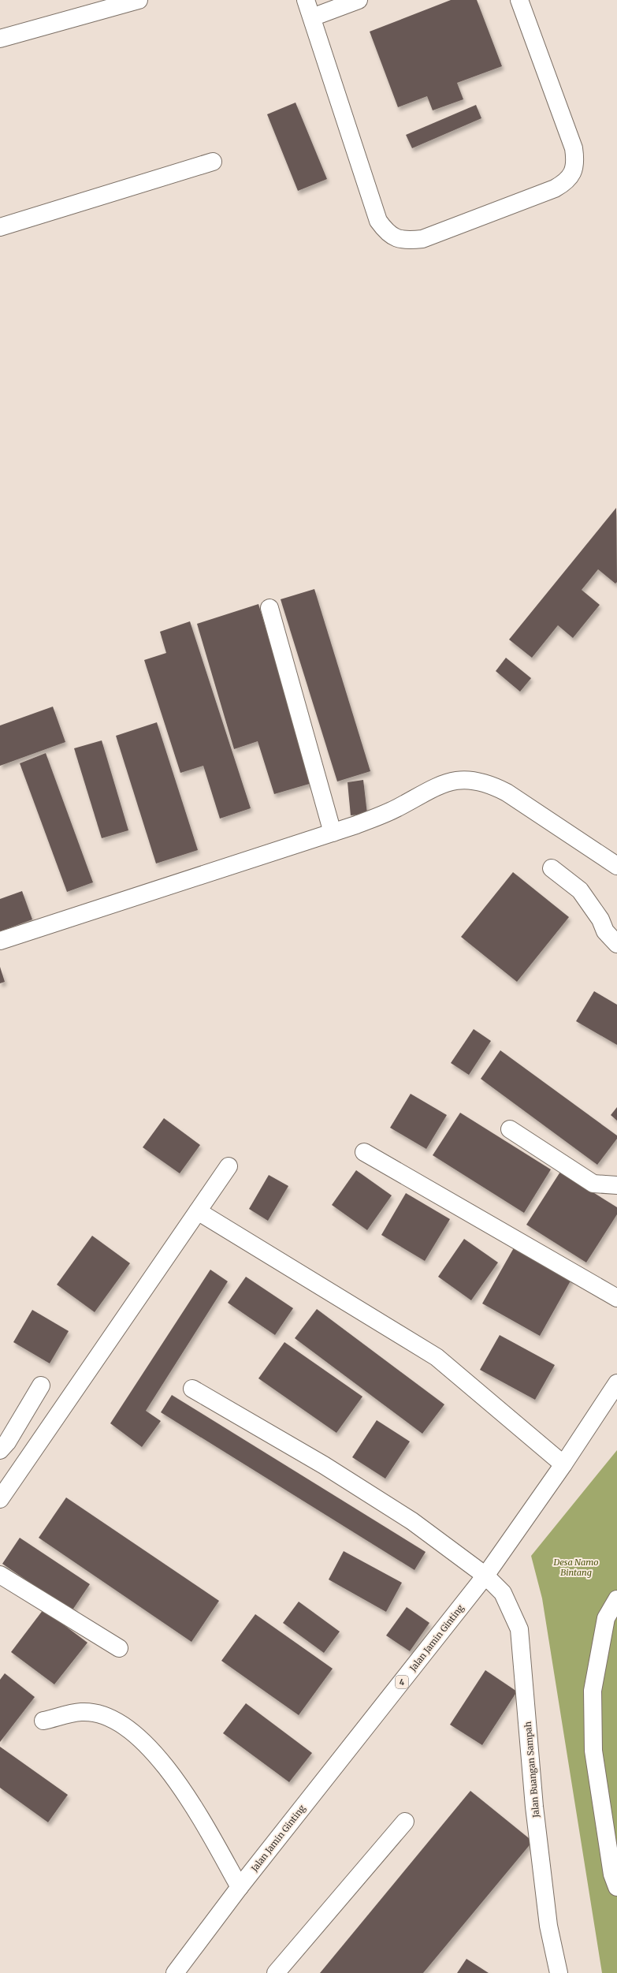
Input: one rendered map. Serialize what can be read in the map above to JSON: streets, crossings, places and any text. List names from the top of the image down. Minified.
{"streets":{"main road":["Jalan Jamin Ginting","4","Jalan Buangan Sampah"]},"crossings":[["Jalan Jamin Ginting","Jalan Buangan Sampah"]],"parks":["Desa Namo Bintang"]}
